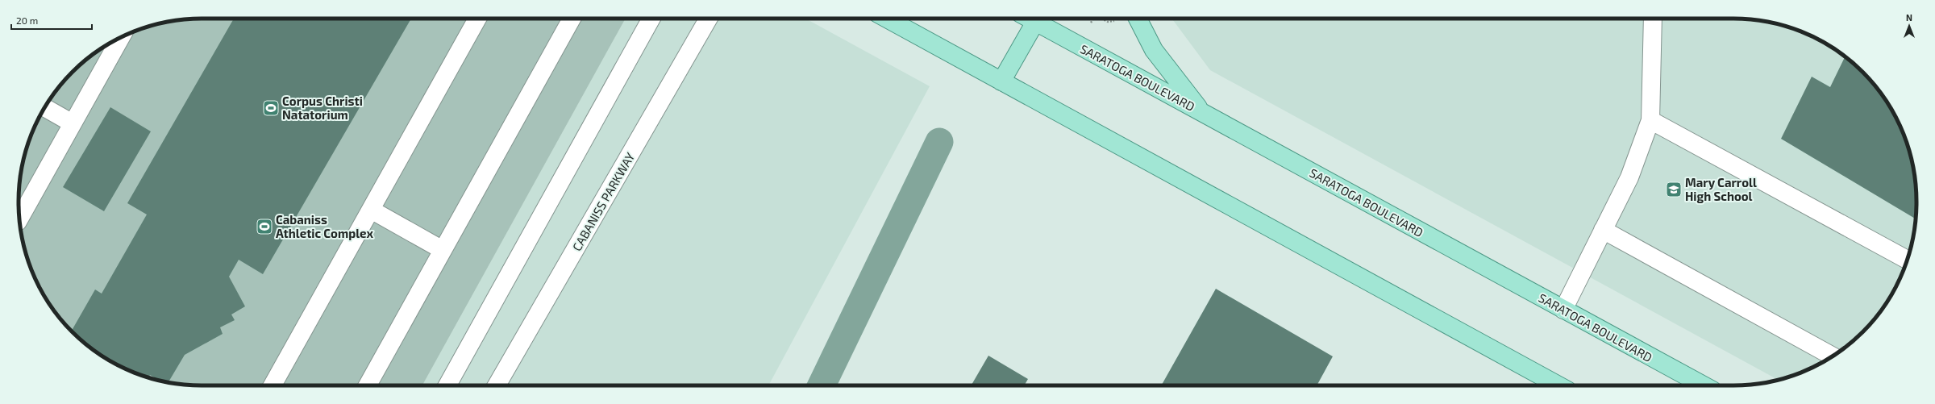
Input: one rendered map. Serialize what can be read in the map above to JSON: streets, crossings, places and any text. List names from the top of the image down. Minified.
{"streets":{"main road":["SARATOGA BOULEVARD"],"street":["CABANISS PARKWAY"]},"places":{"sports":["Corpus Christi Natatorium","Cabaniss Athletic Complex"],"school or university":["Mary Carroll High School"]},"scale_bar":"20 m","north":"top"}
